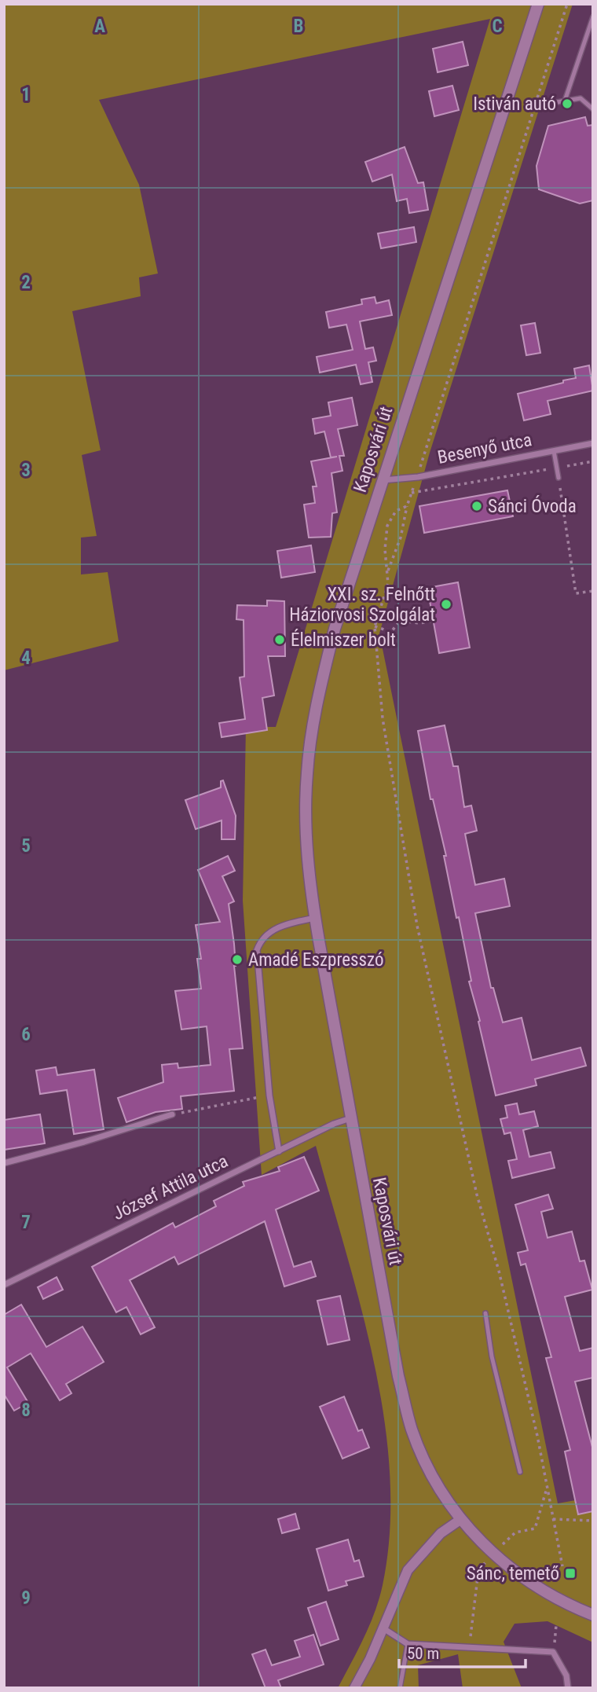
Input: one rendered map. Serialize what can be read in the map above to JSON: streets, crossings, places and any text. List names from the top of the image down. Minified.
{"streets":{"main road":["Kaposvári út"],"street":["Besenyő utca","József Attila utca"]},"crossings":[["Besenyő utca","Kaposvári út"],["Kaposvári út","József Attila utca"]],"places":{"other":["Istiván autó","Sánci Óvoda","XXI. sz. Felnőtt Háziorvosi Szolgálat","Élelmiszer bolt","Amadé Eszpresszó"],"transit":["Sánc, temető"]},"scale_bar":"50 m","grid":{"columns":["A","B","C"],"rows":["1","2","3","4","5","6","7","8","9"]}}
